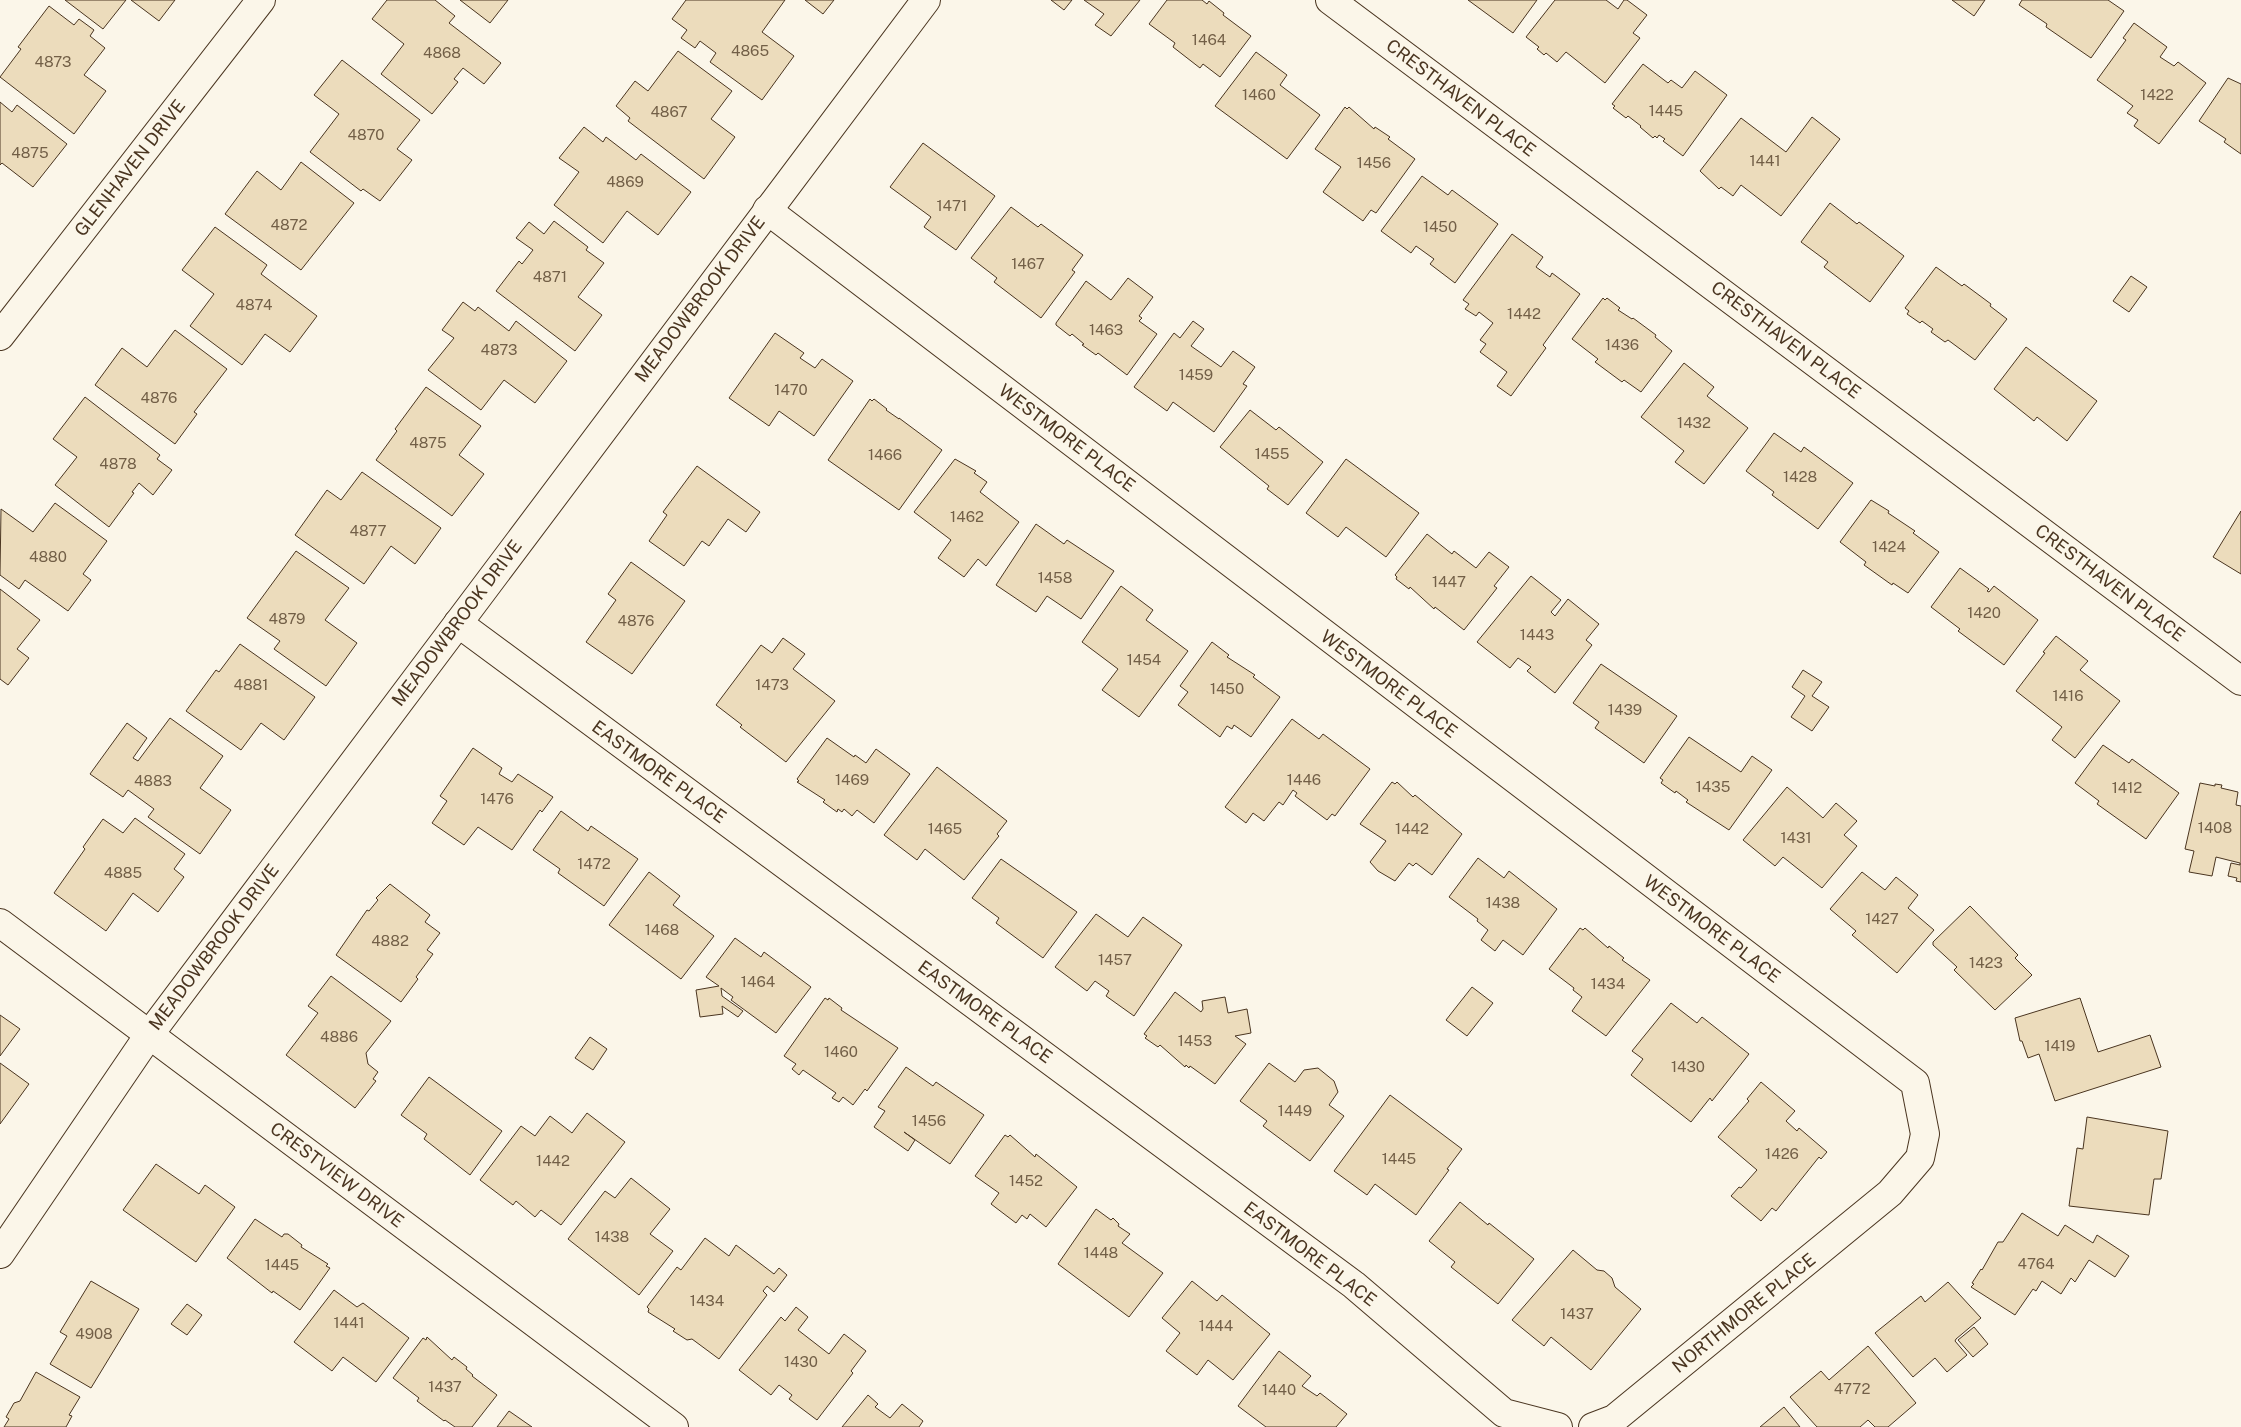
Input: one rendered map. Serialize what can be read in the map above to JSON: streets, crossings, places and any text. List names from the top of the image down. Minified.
{"streets":{"street":["CRESTHAVEN PLACE","GLENHAVEN DRIVE","MEADOWBROOK DRIVE","WESTMORE PLACE","EASTMORE PLACE","CRESTVIEW DRIVE","NORTHMORE PLACE"]},"crossings":[["MEADOWBROOK DRIVE","WESTMORE PLACE"],["MEADOWBROOK DRIVE","EASTMORE PLACE"],["MEADOWBROOK DRIVE","CRESTVIEW DRIVE"],["WESTMORE PLACE","NORTHMORE PLACE"]],"house_numbers":["1464","4865","4868","4873","1460","1422","1445","4867","4870","4875","1441","1456","4869","1471","4872","1450","1467","4871","4874","1442","1463","1436","4873","1459","1470","4876","1432","4875","1455","1466","4878","1428","1462","4877","1424","4880","1458","1447","1420","4879","4876","1443","1454","4881","1473","1450","1416","1439","1469","1446","4883","1435","1412","1476","1408","1465","1442","1431","1472","4885","1438","1427","1468","4882","1457","1423","1464","1434","4886","1453","1419","1460","1430","1449","1456","1426","1445","1442","1452","1438","1448","4764","1445","1434","1437","1441","1444","4908","1430","1437","4772","1440"]}
